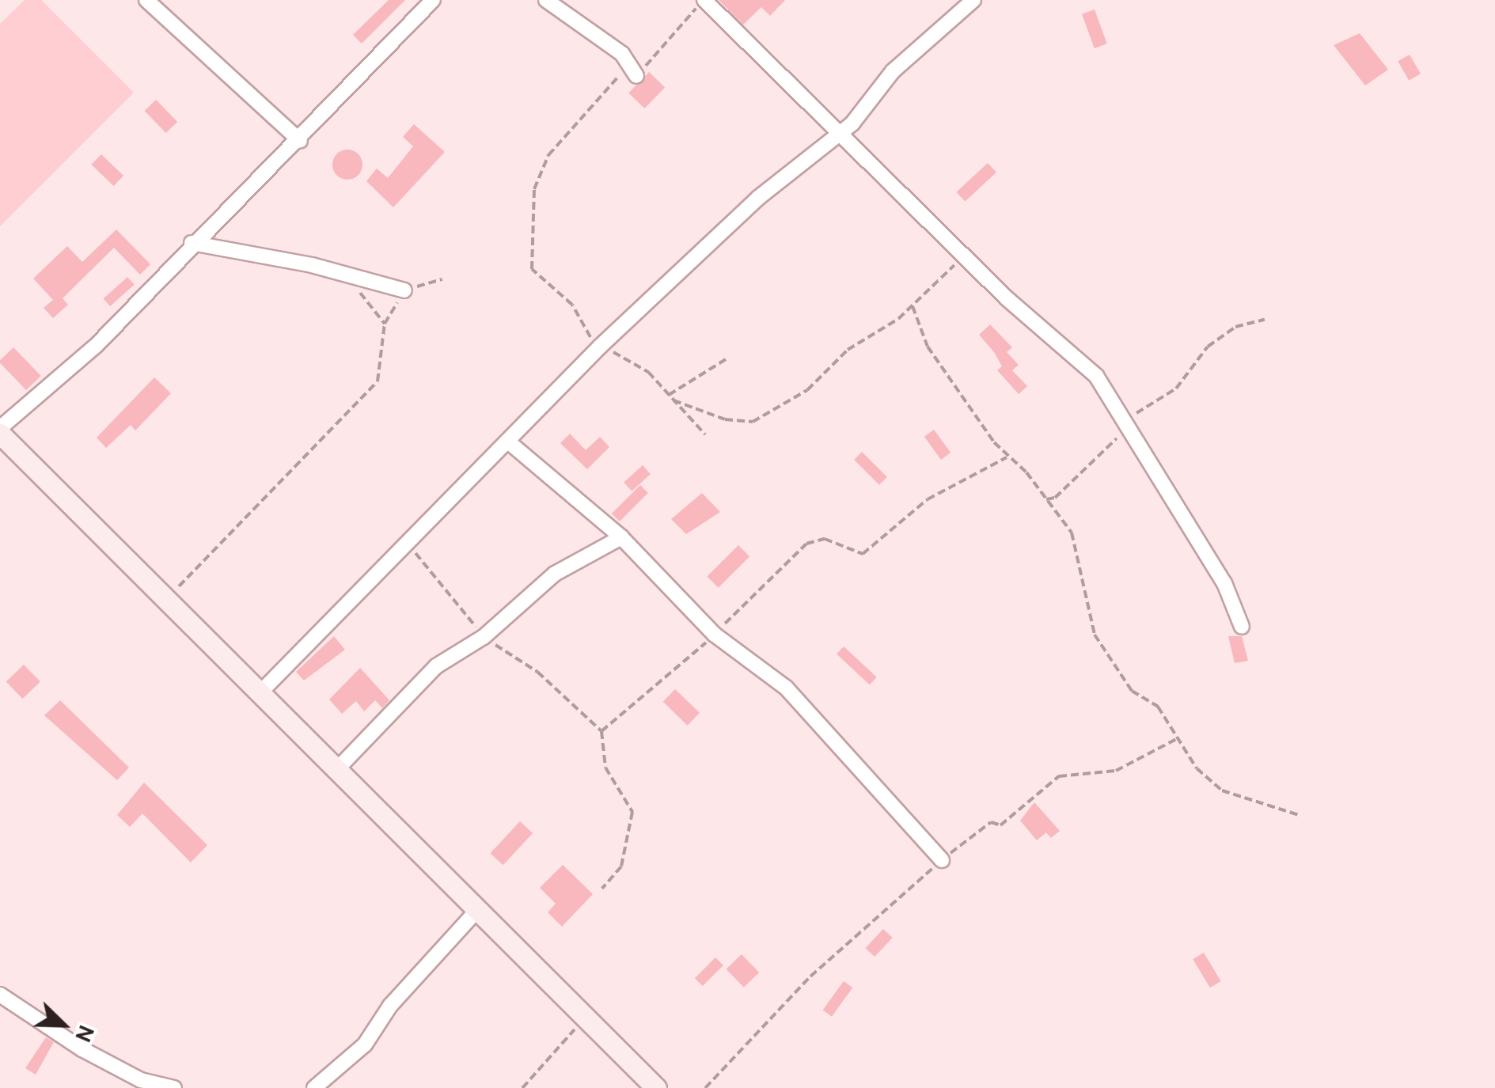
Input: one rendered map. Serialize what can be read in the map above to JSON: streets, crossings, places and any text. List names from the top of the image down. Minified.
{"north":"bottom right"}
